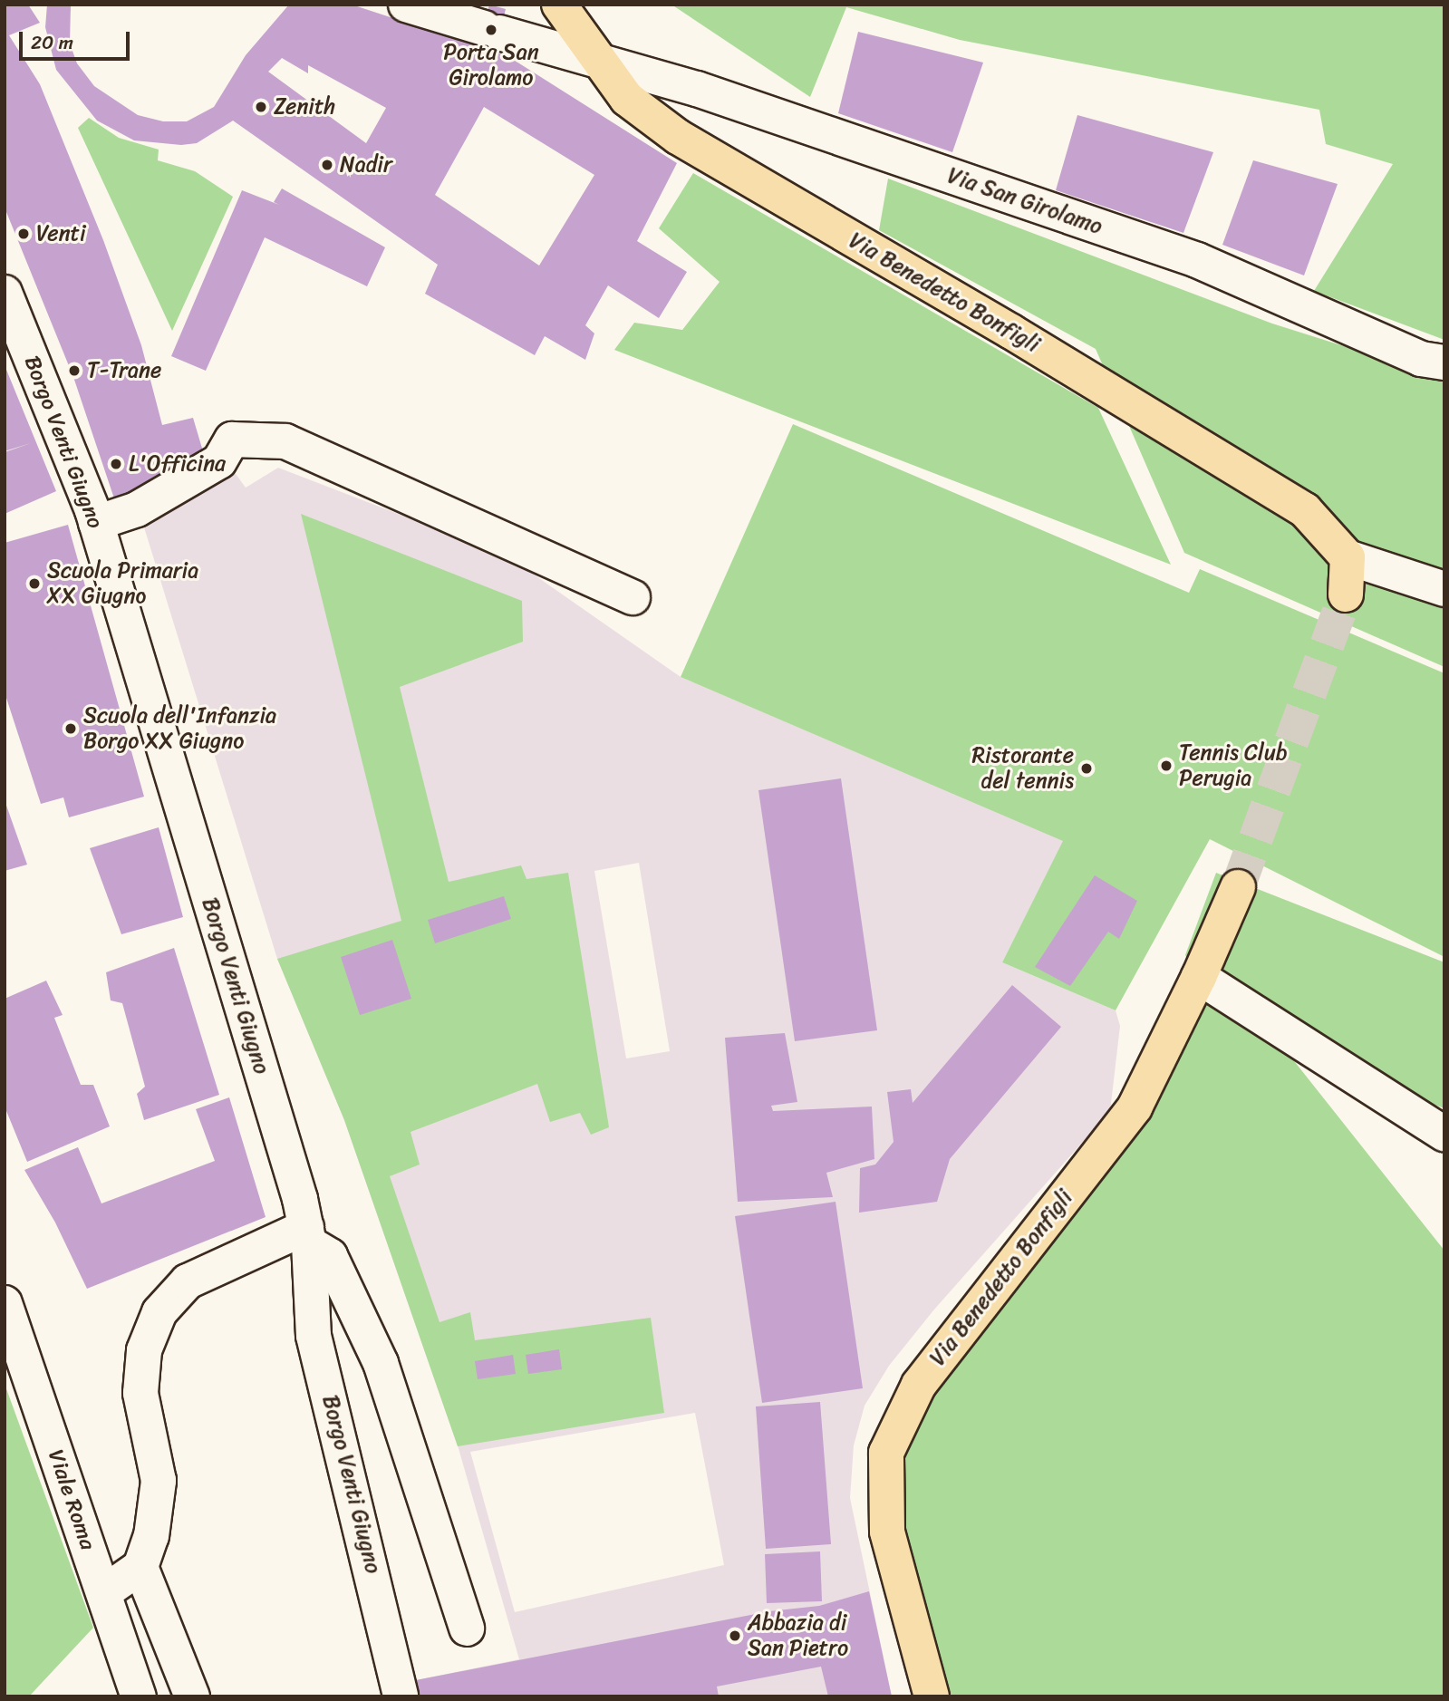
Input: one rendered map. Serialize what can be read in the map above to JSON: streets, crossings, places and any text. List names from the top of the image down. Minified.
{"streets":{"main road":["Via Benedetto Bonfigli"],"street":["Via San Girolamo","Borgo Venti Giugno","Viale Roma"]},"crossings":[["Via San Girolamo","Via Benedetto Bonfigli"]],"places":["Porta San Girolamo","Zenith","Nadir","Venti","T-Trane","L'Officina","Scuola Primaria XX Giugno","Scuola dell'Infanzia Borgo XX Giugno","Tennis Club Perugia","Ristorante del tennis","Abbazia di San Pietro"],"scale_bar":"20 m"}
